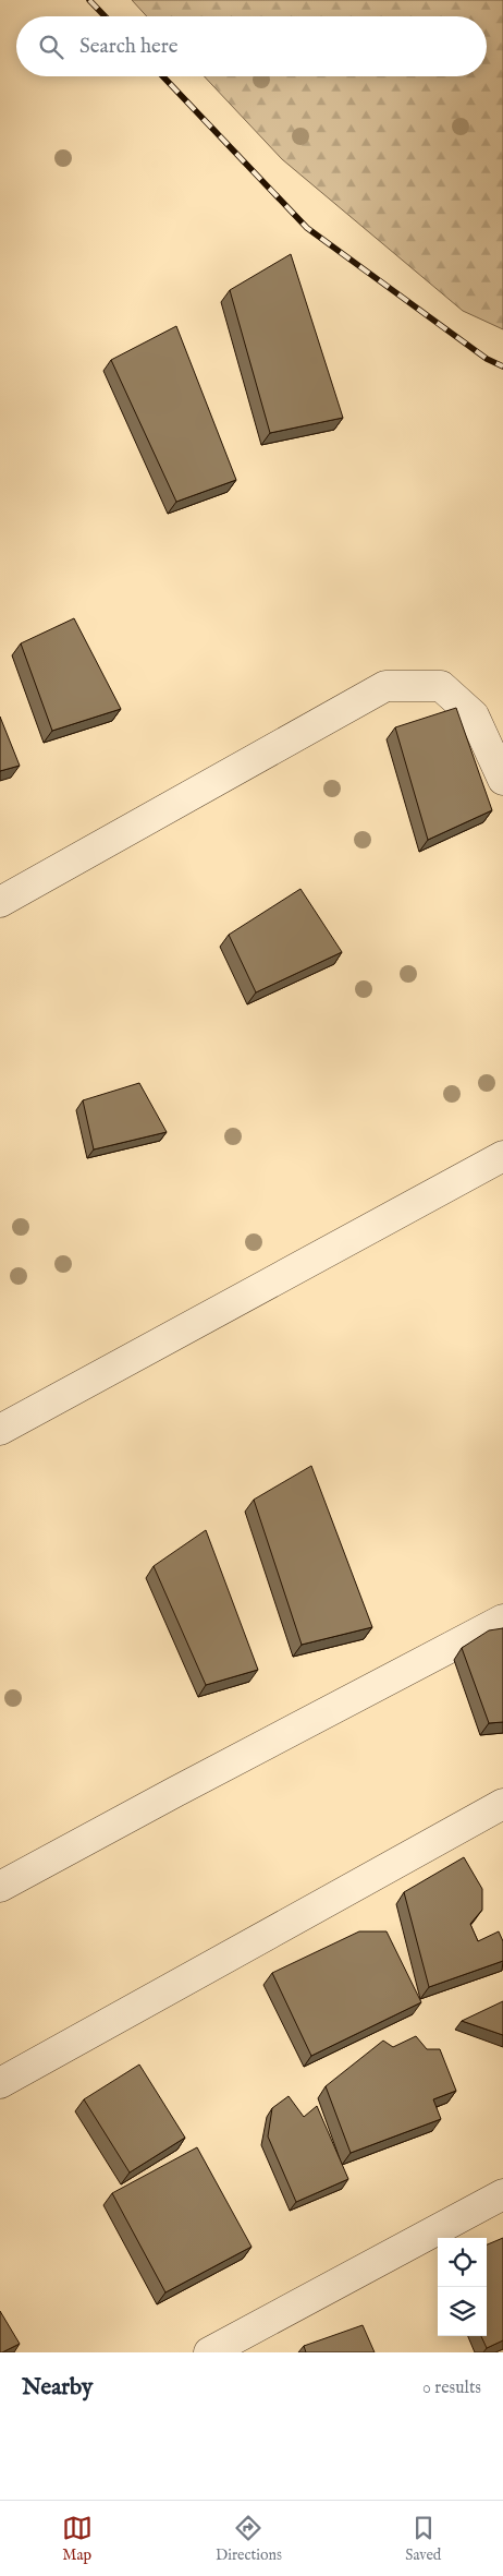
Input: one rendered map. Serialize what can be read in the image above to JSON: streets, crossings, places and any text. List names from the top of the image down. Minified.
{"page":{"search":"Search here","heading":["Nearby","0 results"],"nav":["Map","Directions","Saved"]}}
